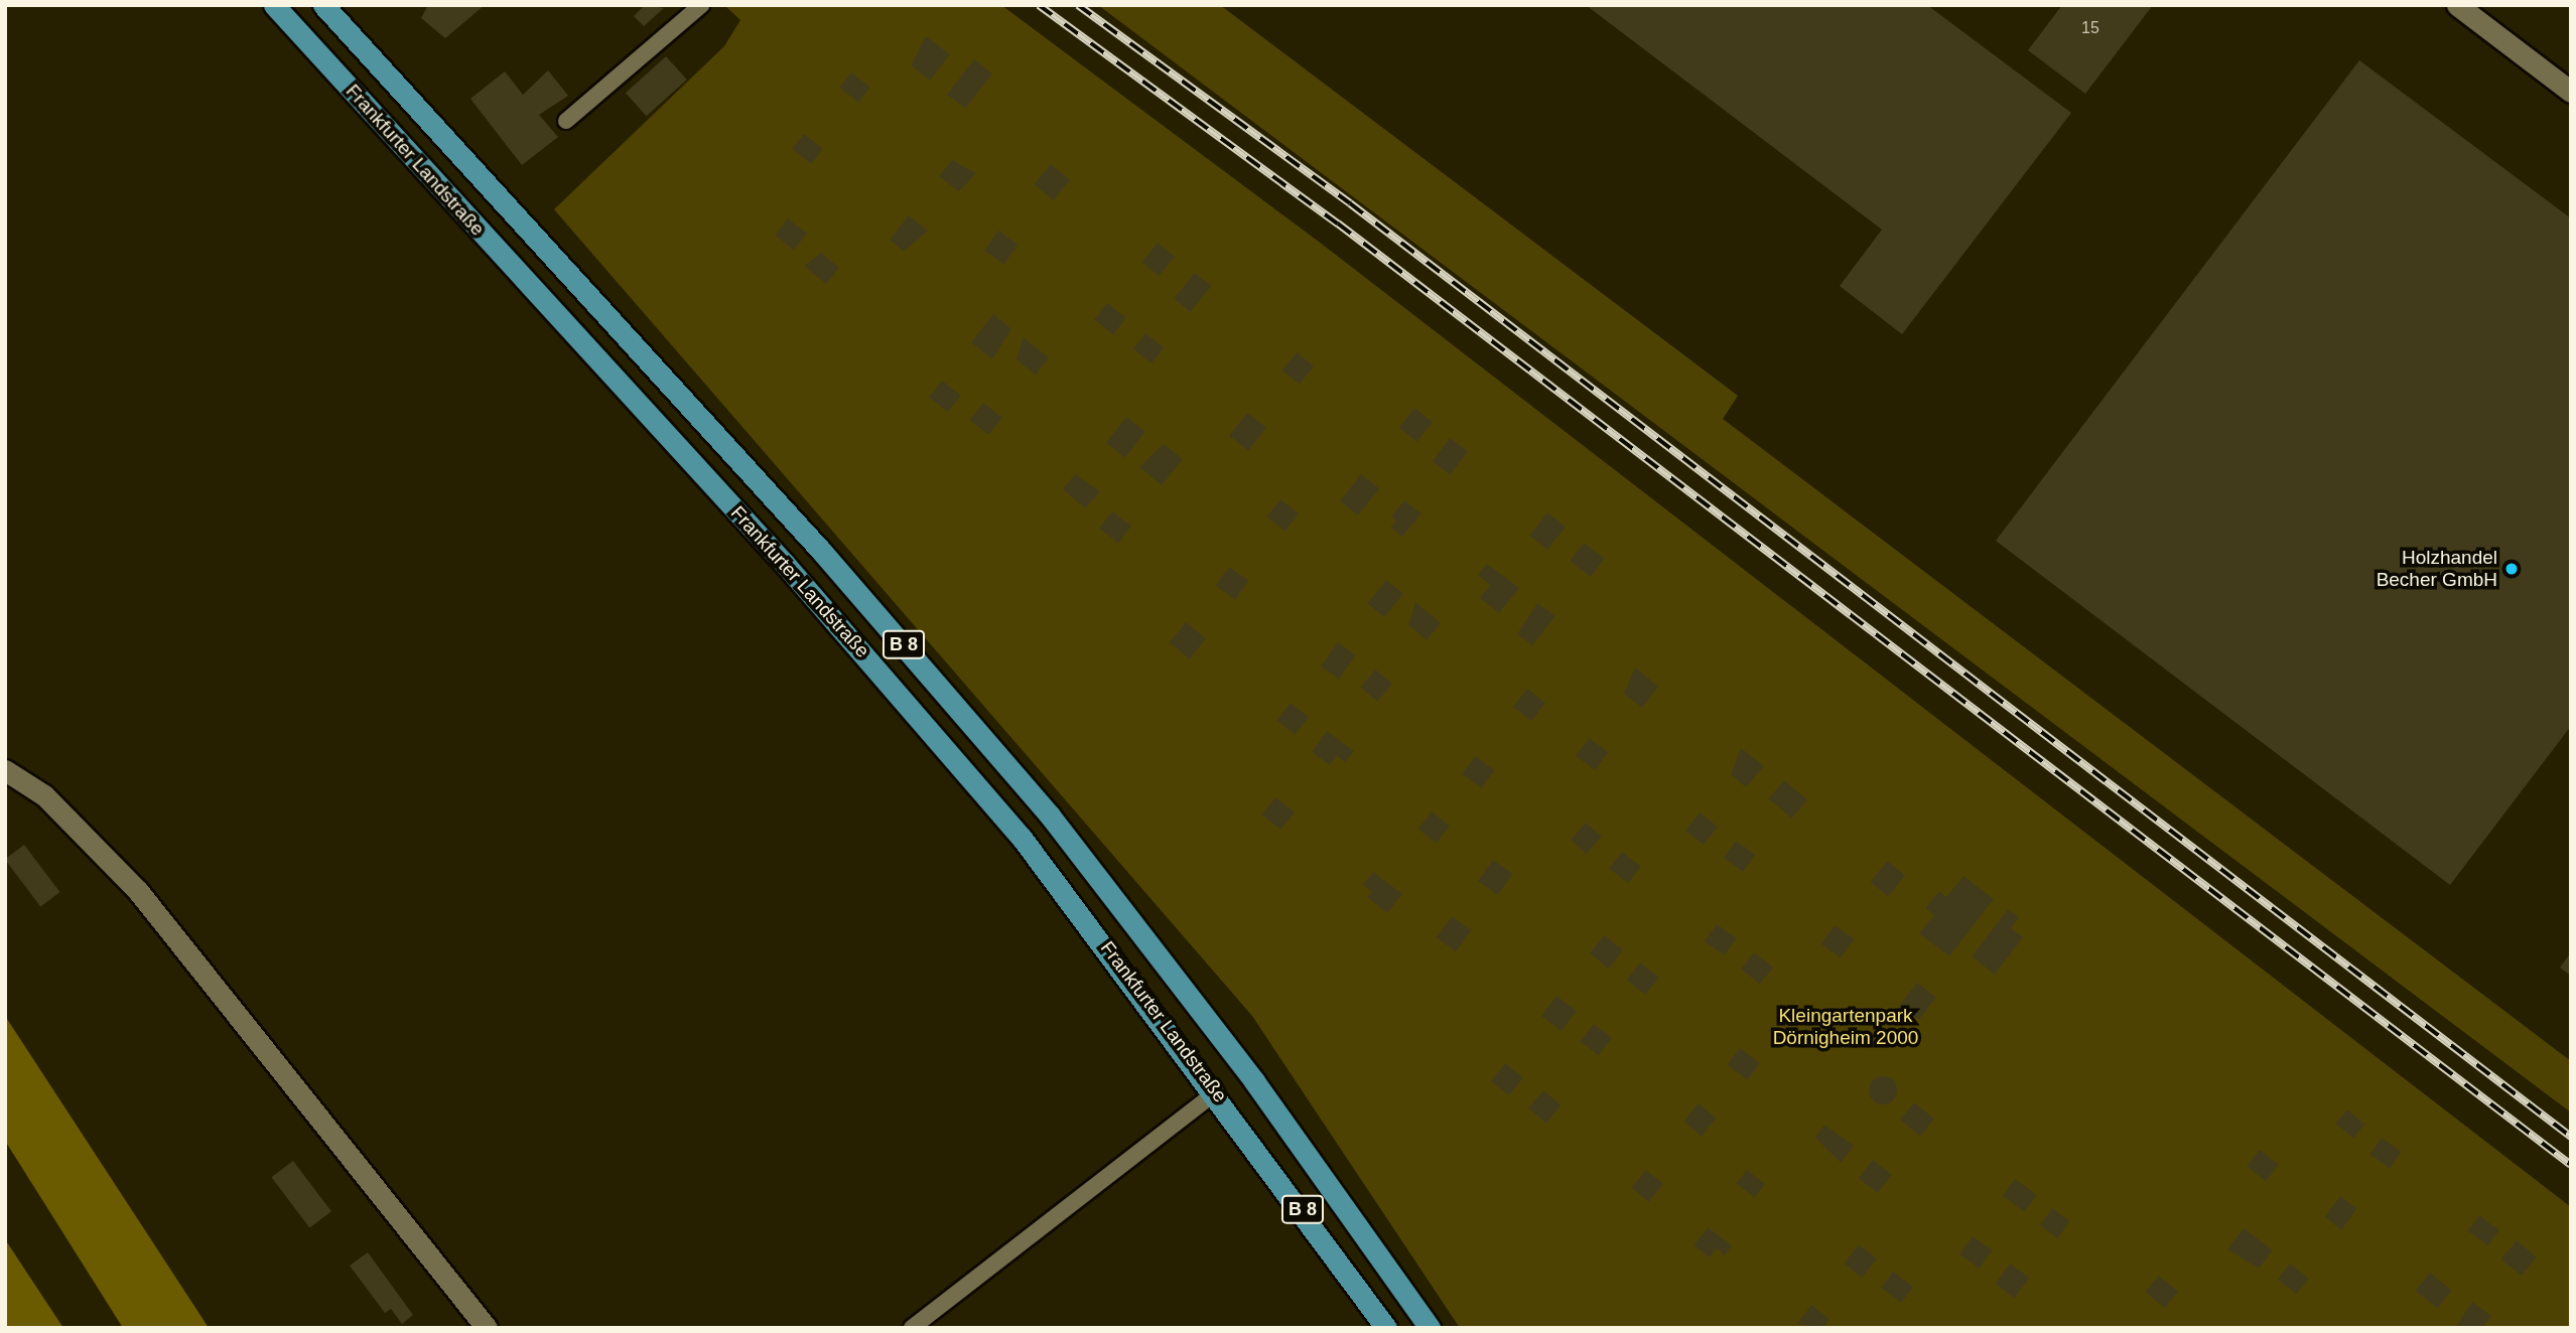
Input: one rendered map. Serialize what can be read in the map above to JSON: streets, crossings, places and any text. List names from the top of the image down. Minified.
{"streets":{"main road":["Frankfurter Landstraße","B 8"]},"parks":["Kleingartenpark Dörnigheim 2000"],"places":["Holzhandel Becher GmbH"],"house_numbers":["15"]}
